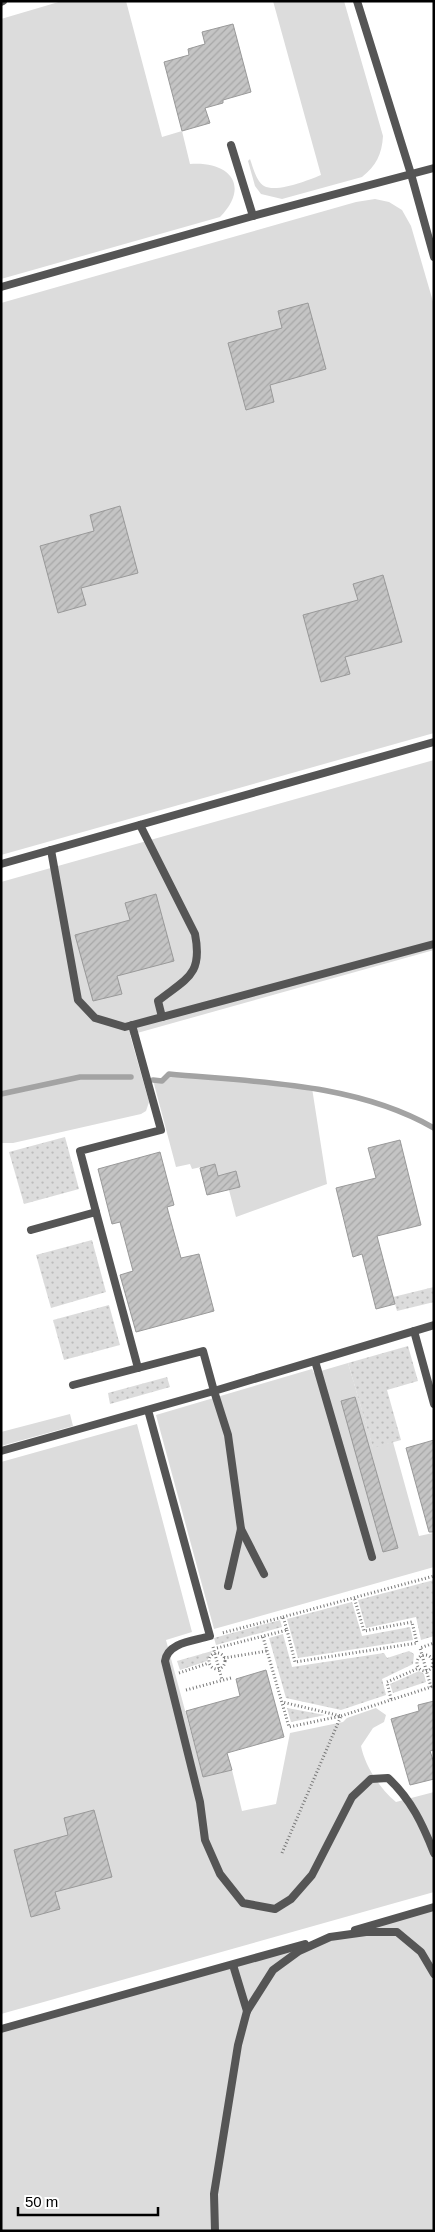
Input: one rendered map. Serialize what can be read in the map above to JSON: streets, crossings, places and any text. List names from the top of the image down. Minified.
{"scale_bar":"50 m"}
